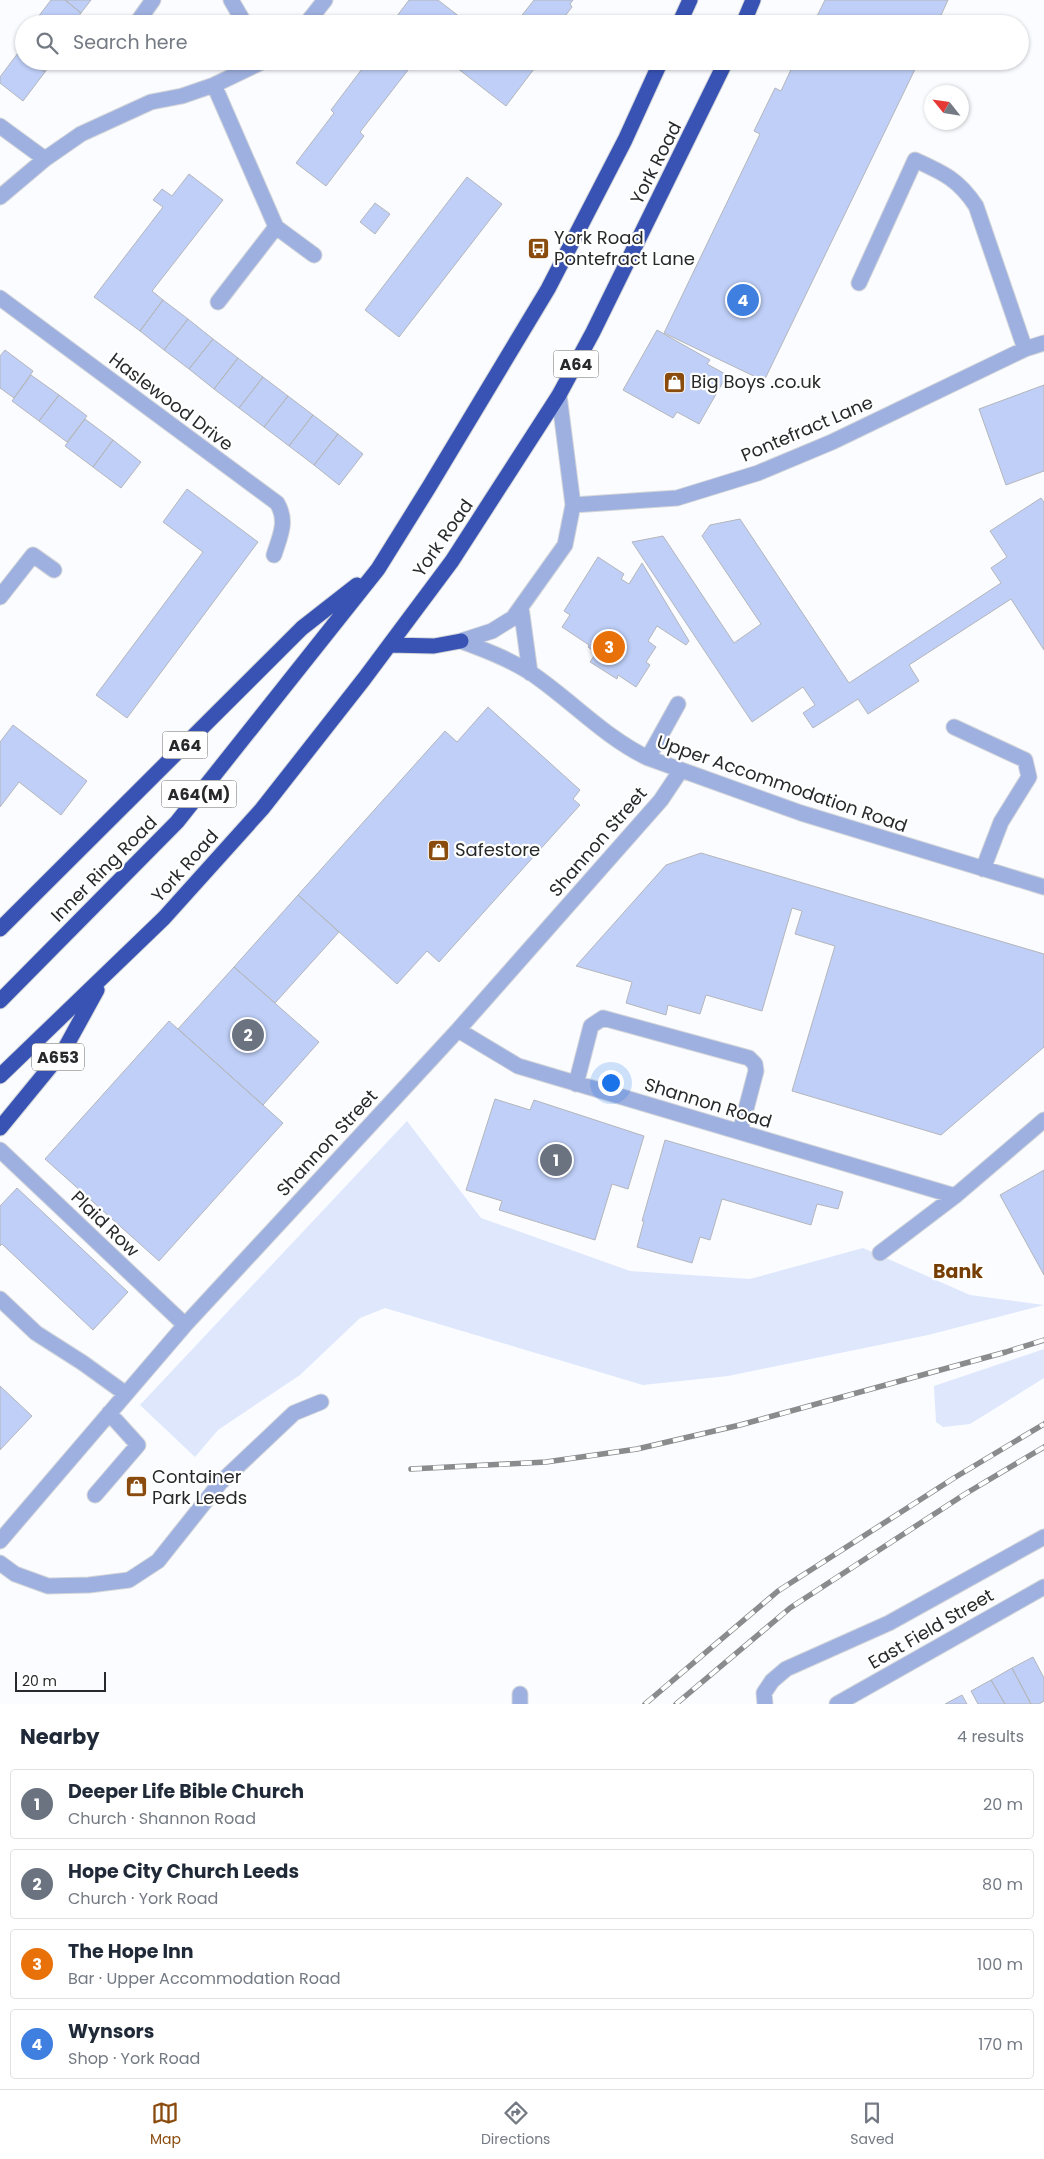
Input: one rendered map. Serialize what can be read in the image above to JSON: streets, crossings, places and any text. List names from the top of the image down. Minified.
{"streets":{"highway":["York Road","A64","A64(M)","Inner Ring Road","A653"],"street":["Haslewood Drive","Pontefract Lane","Upper Accommodation Road","Shannon Street","Shannon Road","Plaid Row","East Field Street"]},"crossings":[["York Road","A64"],["York Road","Inner Ring Road"],["York Road","A653"],["A64","Inner Ring Road"],["A64","A653"],["Upper Accommodation Road","Shannon Street"],["Shannon Street","Shannon Road"],["Shannon Street","Plaid Row"]],"districts":["Bank"],"places":{"bus stop":["York Road Pontefract Lane"],"shop":["Big Boys .co.uk","Safestore","Container Park Leeds"]},"scale_bar":"20 m","north":"top left","page":{"search":"Search here","pins":["4","3","2","1"],"scale":"20 m","heading":["Nearby","4 results"],"list":[{"mark":"1","name":"Deeper Life Bible Church","note":"Church · Shannon Road","value":"20 m"},{"mark":"2","name":"Hope City Church Leeds","note":"Church · York Road","value":"80 m"},{"mark":"3","name":"The Hope Inn","note":"Bar · Upper Accommodation Road","value":"100 m"},{"mark":"4","name":"Wynsors","note":"Shop · York Road","value":"170 m"}],"nav":["Map","Directions","Saved"]}}
